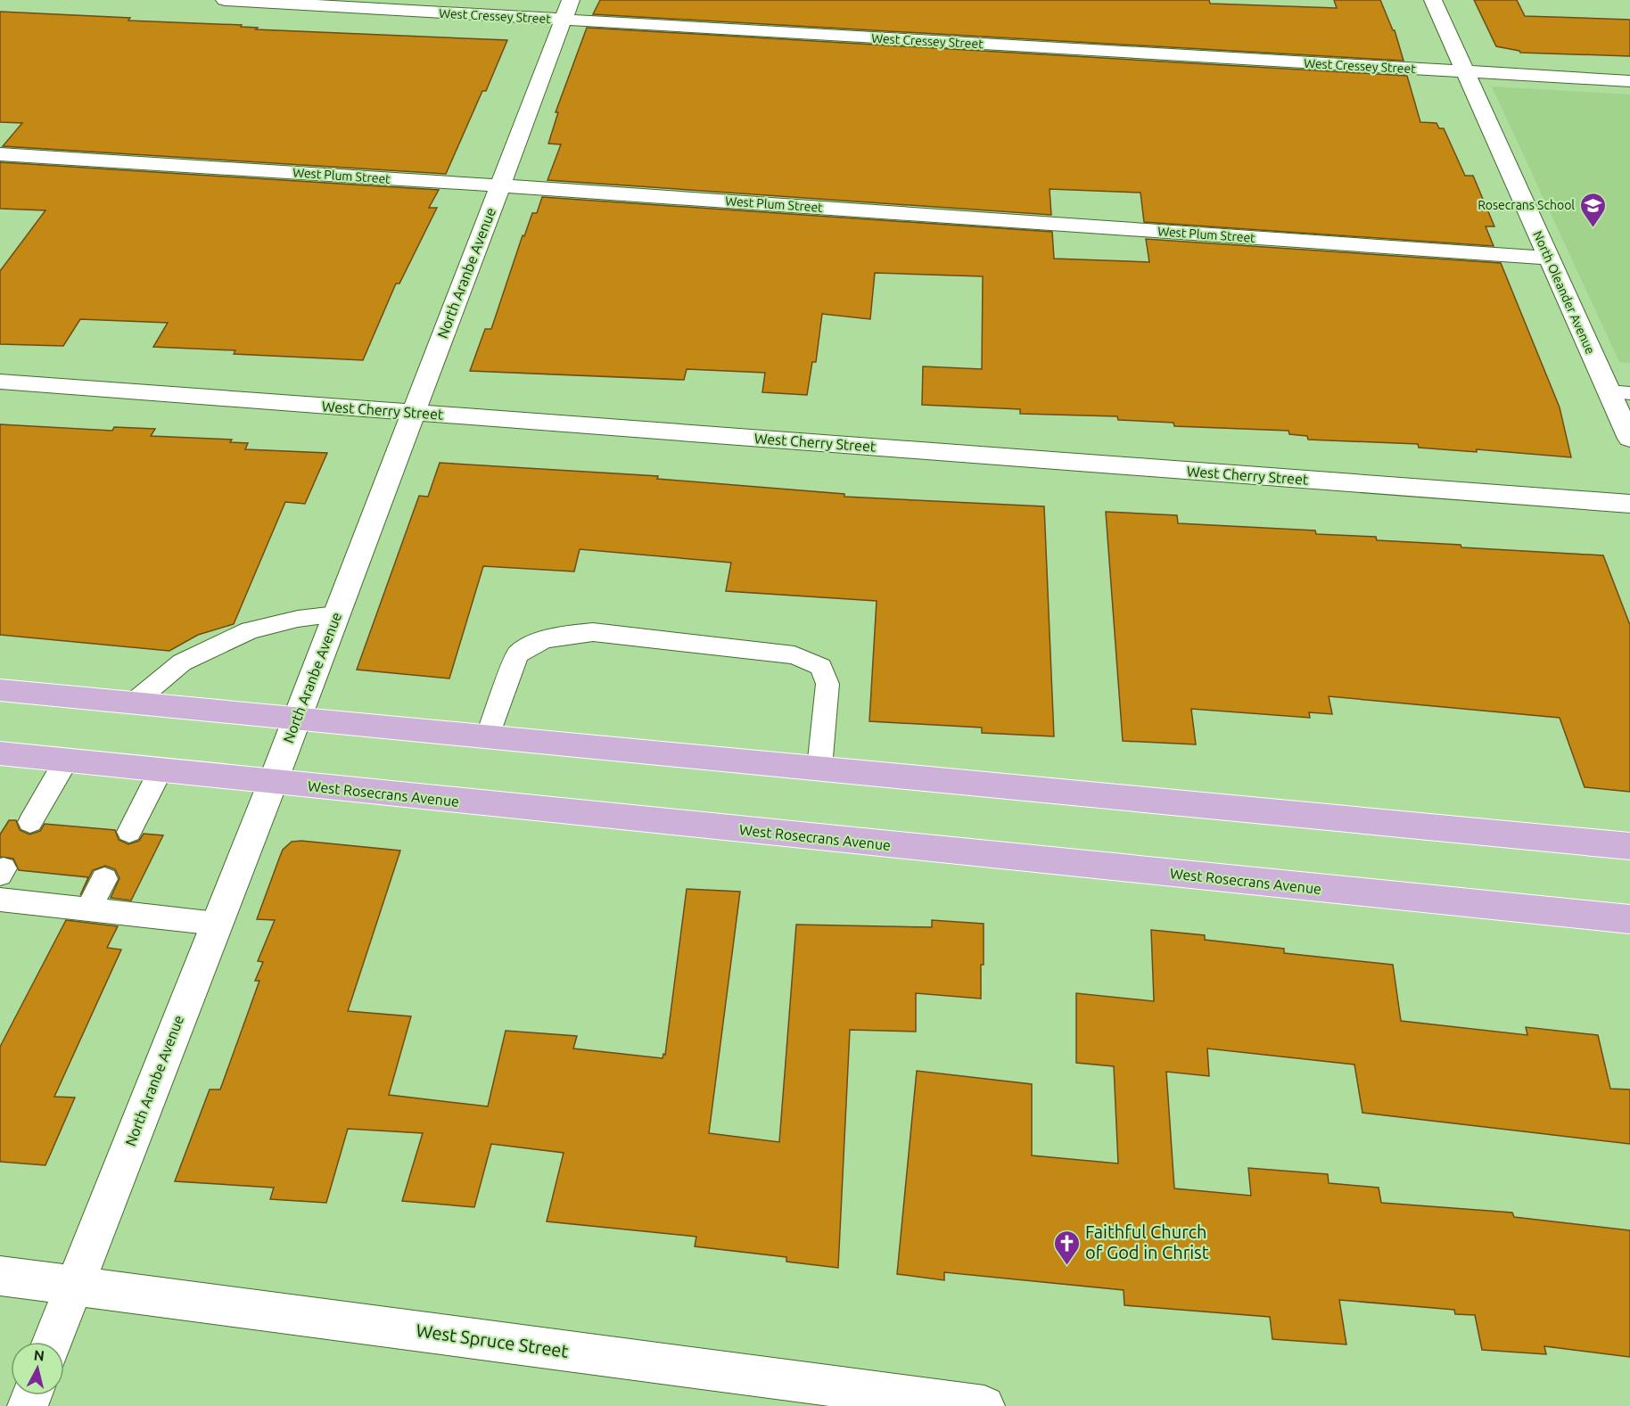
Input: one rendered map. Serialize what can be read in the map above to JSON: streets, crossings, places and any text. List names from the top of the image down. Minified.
{"streets":{"main road":["West Rosecrans Avenue"],"street":["West Cressey Street","West Plum Street","North Aranbe Avenue","North Oleander Avenue","West Cherry Street","West Spruce Street"]},"crossings":[["West Cressey Street","North Aranbe Avenue"],["West Cressey Street","North Oleander Avenue"],["West Plum Street","North Aranbe Avenue"],["West Plum Street","North Oleander Avenue"],["North Aranbe Avenue","West Cherry Street"],["North Aranbe Avenue","West Rosecrans Avenue"],["North Aranbe Avenue","West Spruce Street"]],"places":{"school or university":["Rosecrans School"],"church":["Faithful Church of God in Christ"]},"north":"top"}
